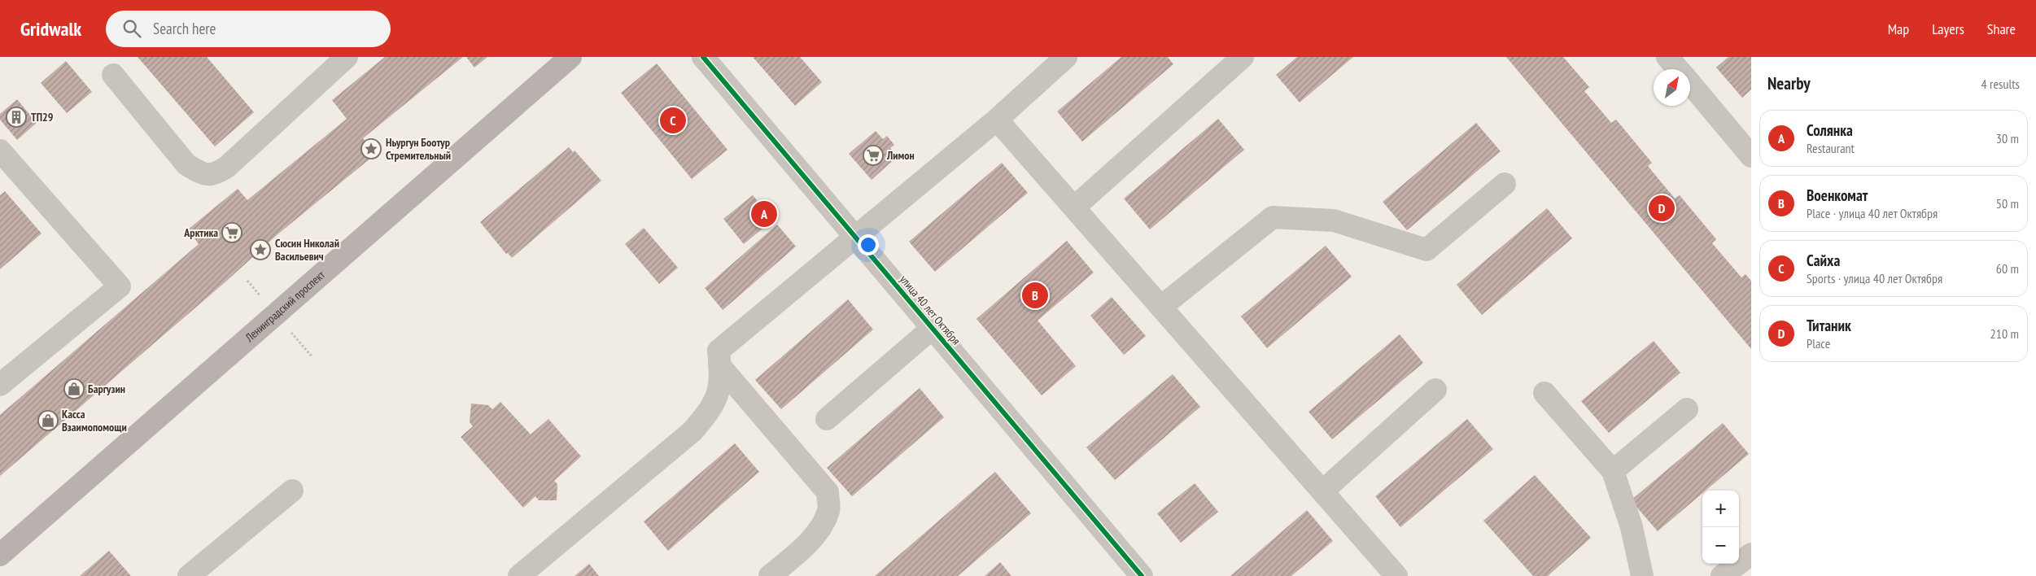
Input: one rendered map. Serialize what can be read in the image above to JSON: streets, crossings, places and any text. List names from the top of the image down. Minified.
{"streets":{"main road":["Ленинградский проспект"],"street":["улица 40 лет Октября"]},"places":{"building":["ТП29"],"place":["Ньургун Боотур Стремительный","Сюсин Николай Васильевич"],"supermarket":["Лимон","Арктика"],"shop":["Баргузин","Касса Взаимопомощи"]},"north":"top right","page":{"header":"Gridwalk","search":"Search here","nav":["Map","Layers","Share"],"heading":["Nearby","4 results"],"pins":["C","D","A","B"],"list":[{"mark":"A","name":"Солянка","note":"Restaurant","value":"30 m"},{"mark":"B","name":"Военкомат","note":"Place · улица 40 лет Октября","value":"50 m"},{"mark":"C","name":"Сайха","note":"Sports · улица 40 лет Октября","value":"60 m"},{"mark":"D","name":"Титаник","note":"Place","value":"210 m"}],"map_buttons":["+","−"]}}
